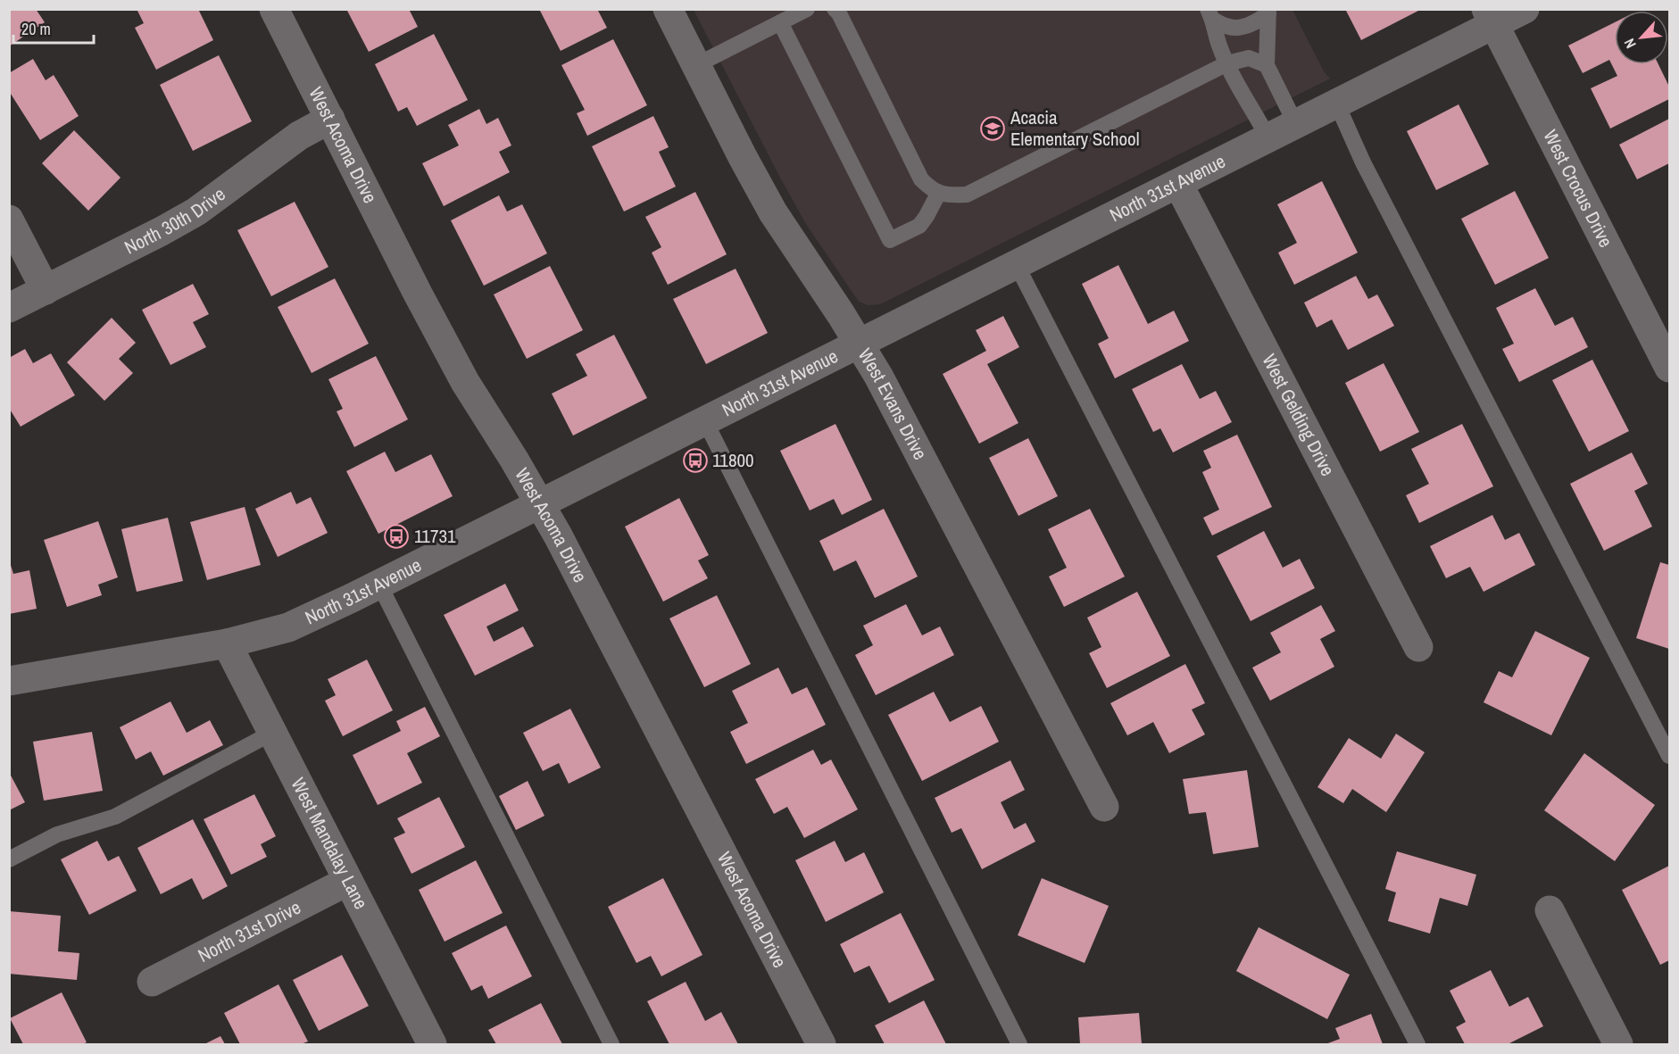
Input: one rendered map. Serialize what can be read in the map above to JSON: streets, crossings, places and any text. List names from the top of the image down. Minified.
{"streets":{"street":["West Acoma Drive","North 31st Avenue","West Crocus Drive","North 30th Drive","West Evans Drive","West Gelding Drive","West Mandalay Lane","North 31st Drive"]},"crossings":[["West Acoma Drive","North 31st Avenue"],["West Acoma Drive","North 30th Drive"],["North 31st Avenue","West Crocus Drive"],["North 31st Avenue","West Evans Drive"],["North 31st Avenue","West Gelding Drive"],["North 31st Avenue","West Mandalay Lane"],["West Mandalay Lane","North 31st Drive"]],"places":{"school or university":["Acacia Elementary School"],"bus stop":["11800","11731"]},"scale_bar":"20 m","north":"bottom left"}
